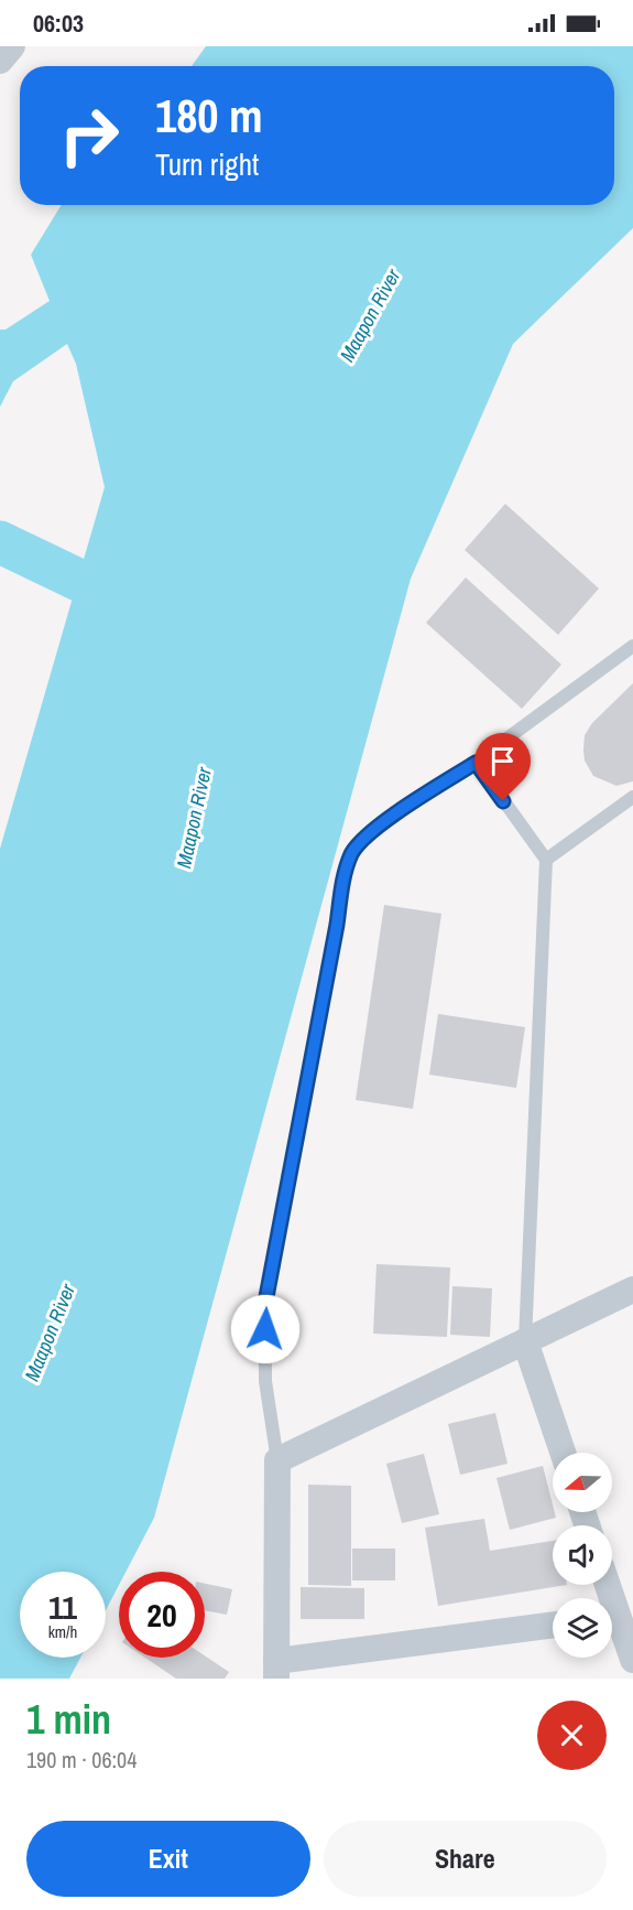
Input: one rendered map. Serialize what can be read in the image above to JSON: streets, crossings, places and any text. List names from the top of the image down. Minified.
{"water":["Maapon River"],"north":"left","page":{"status":"06:03","turn":["180 m","Turn right"],"speed":"11 km/h","limit":"20","heading":["1 min","190 m · 06:04"],"buttons":["Exit","Share"]}}
